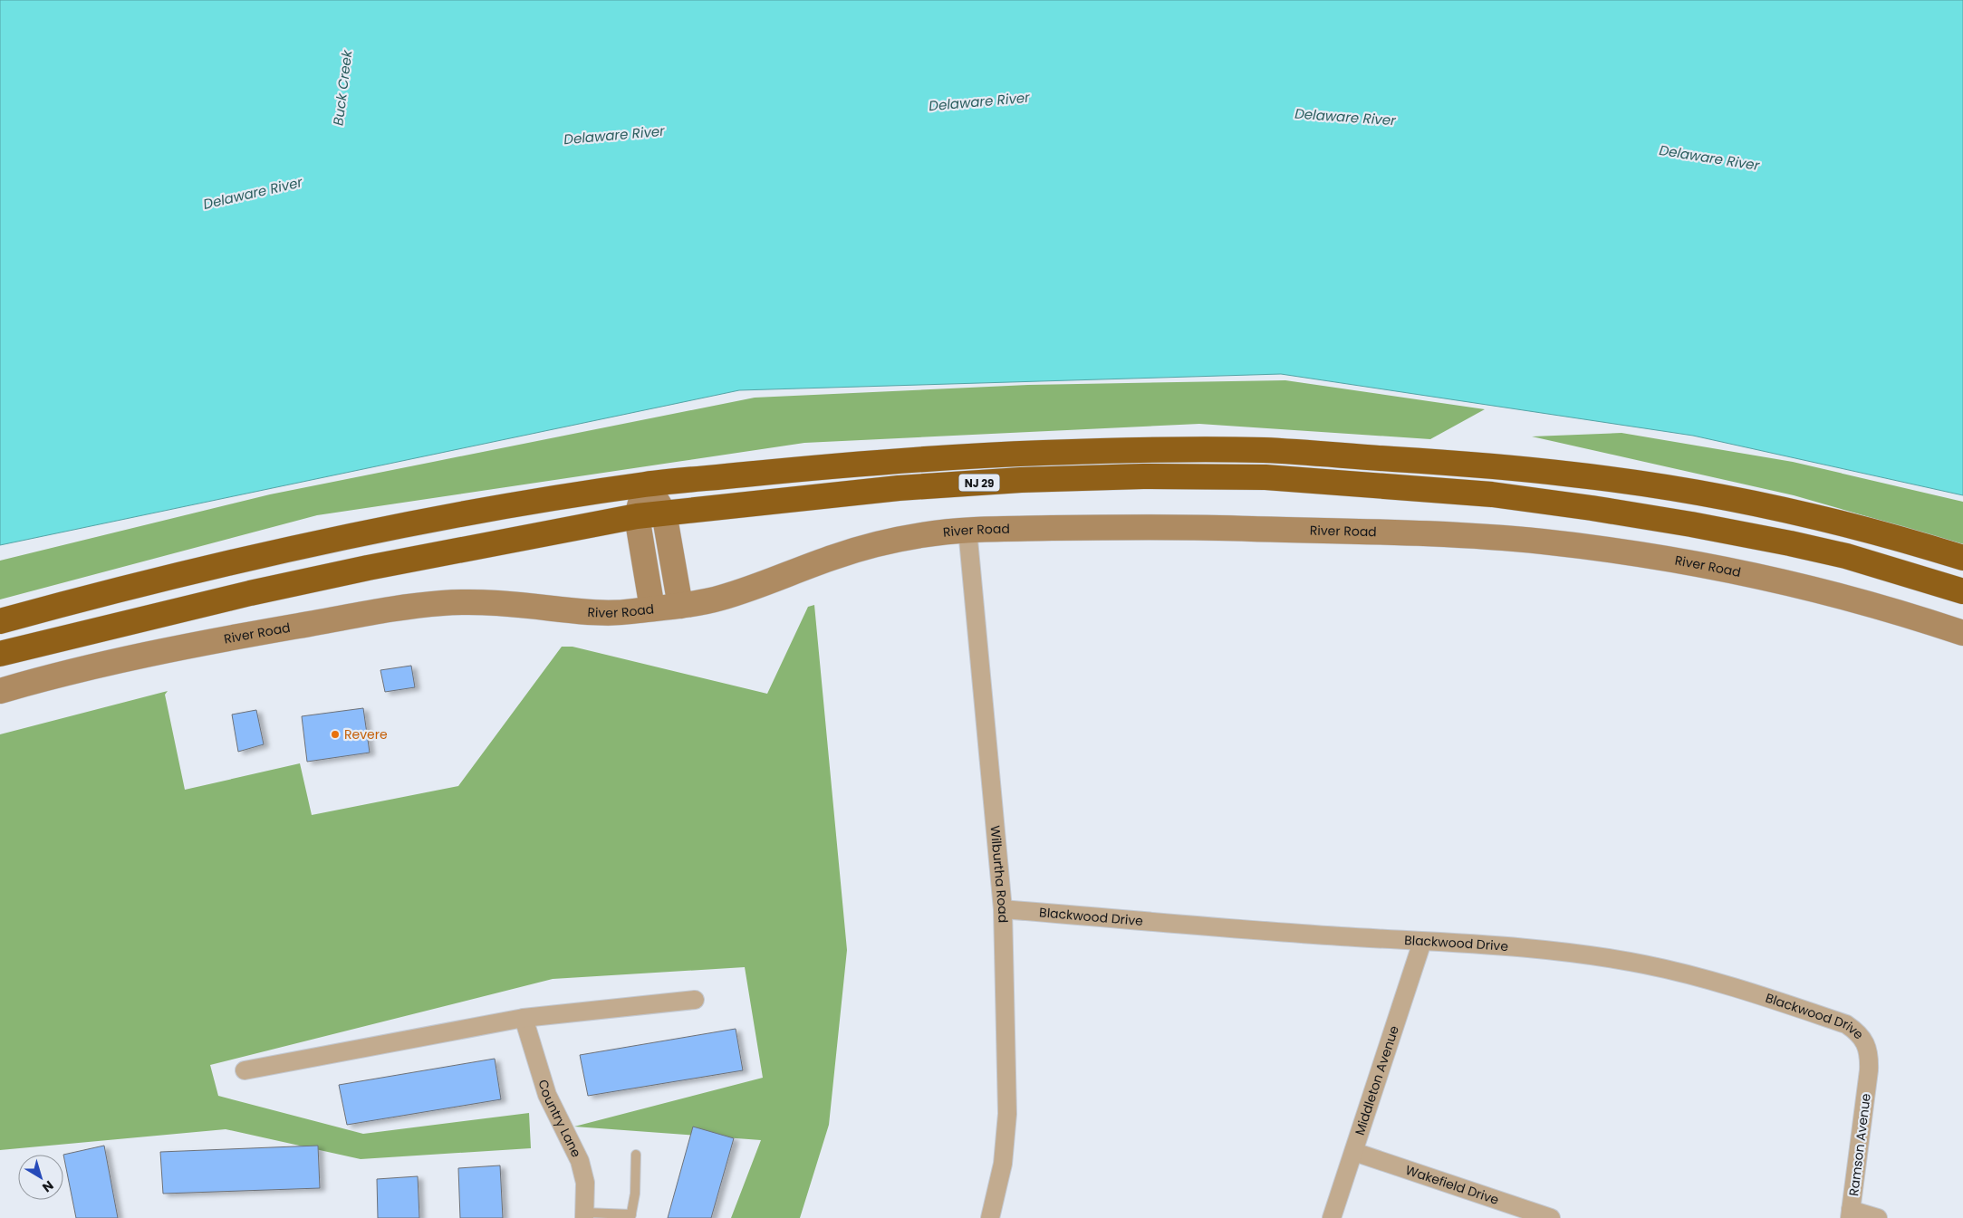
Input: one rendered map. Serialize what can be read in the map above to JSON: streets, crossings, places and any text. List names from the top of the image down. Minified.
{"streets":{"highway":["NJ 29"],"street":["River Road","Wilburtha Road","Blackwood Drive","Middleton Avenue","Country Lane","Ramson Avenue","Wakefield Drive"]},"crossings":[["River Road","Wilburtha Road"],["Wilburtha Road","Blackwood Drive"],["Blackwood Drive","Middleton Avenue"],["Blackwood Drive","Ramson Avenue"],["Middleton Avenue","Wakefield Drive"]],"water":["Buck Creek","Delaware River"],"places":["Revere"],"north":"bottom right"}
